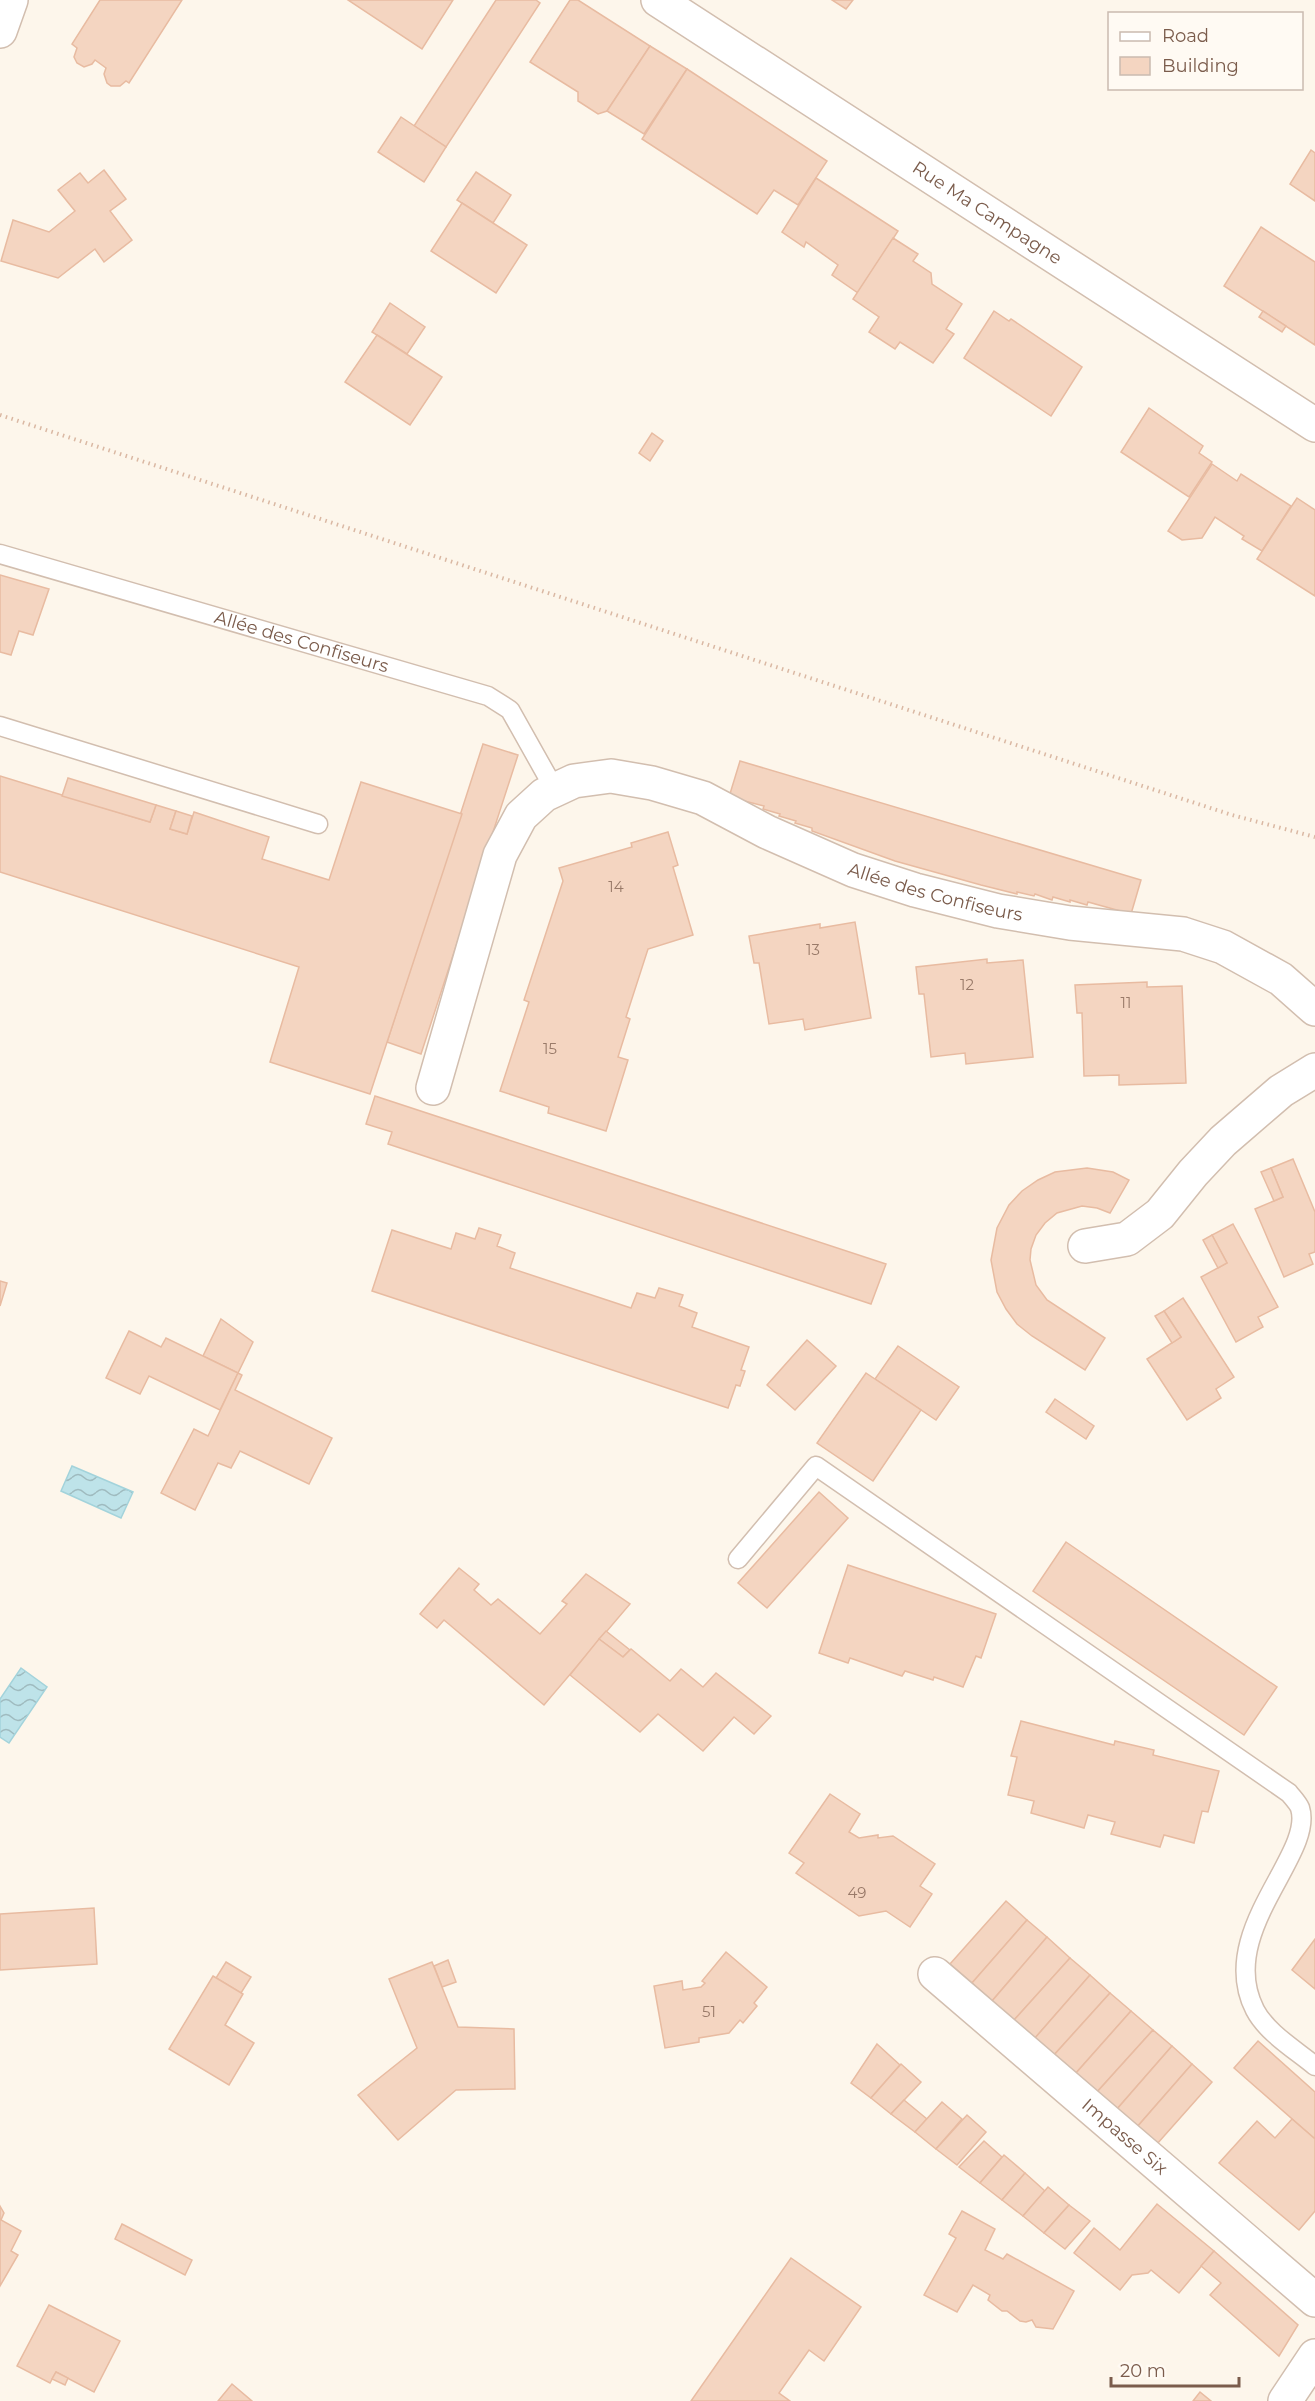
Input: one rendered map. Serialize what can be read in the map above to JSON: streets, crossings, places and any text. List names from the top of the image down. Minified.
{"streets":{"street":["Rue Ma Campagne","Allée des Confiseurs","Impasse Six"]},"house_numbers":["14","13","12","11","15","49","51"],"legend":["Road","Building"],"scale_bar":"20 m"}
